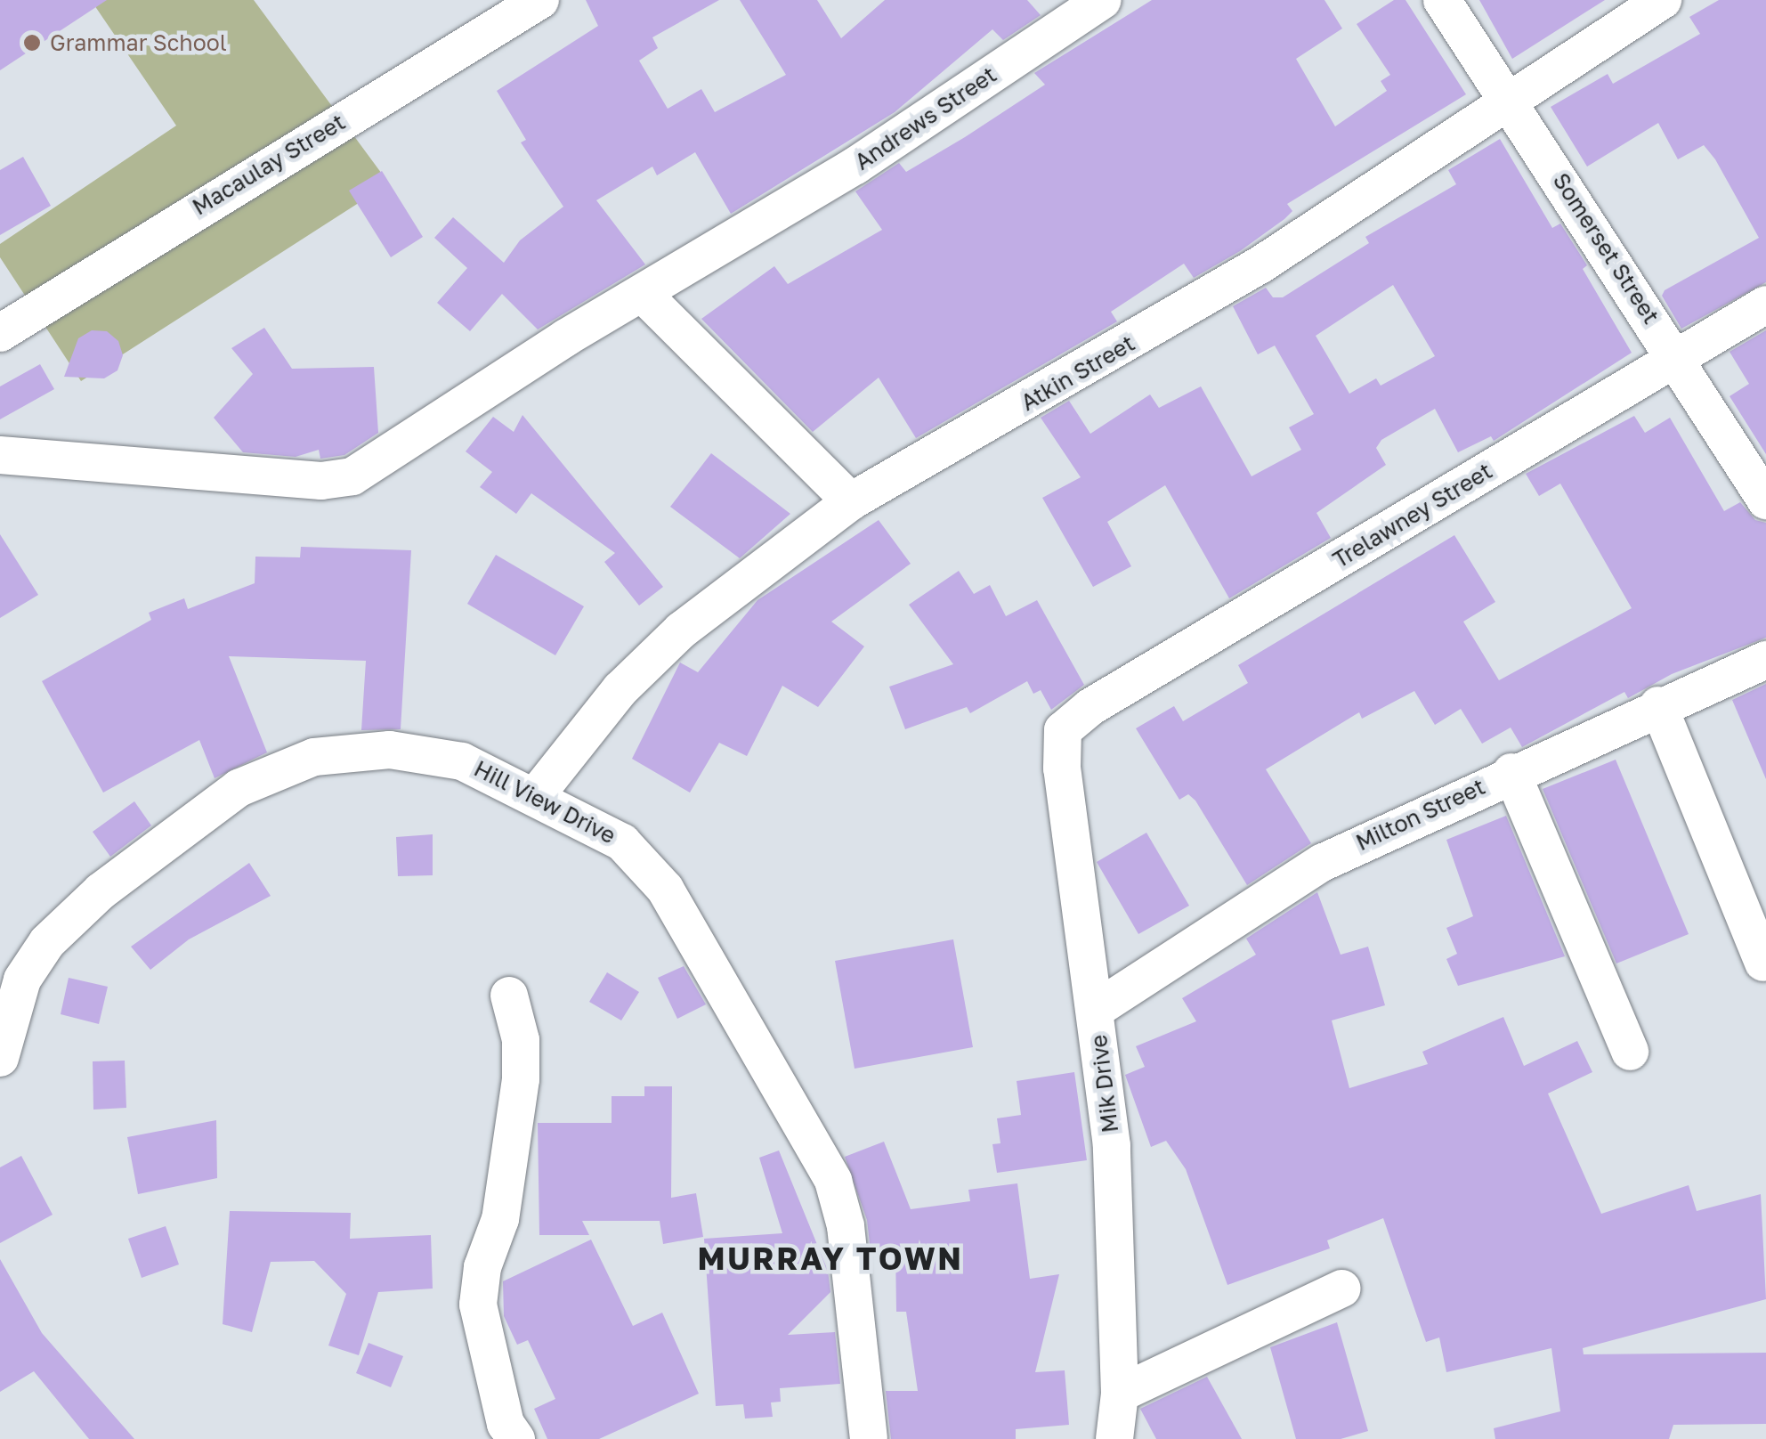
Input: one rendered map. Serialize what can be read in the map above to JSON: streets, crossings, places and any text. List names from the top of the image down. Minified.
{"streets":{"street":["Andrews Street","Macaulay Street","Somerset Street","Atkin Street","Trelawney Street","Hill View Drive","Milton Street","Mik Drive"]},"crossings":[["Somerset Street","Atkin Street"],["Somerset Street","Trelawney Street"],["Atkin Street","Hill View Drive"],["Trelawney Street","Mik Drive"],["Milton Street","Mik Drive"]],"districts":["MURRAY TOWN"],"places":["Grammar School"]}
